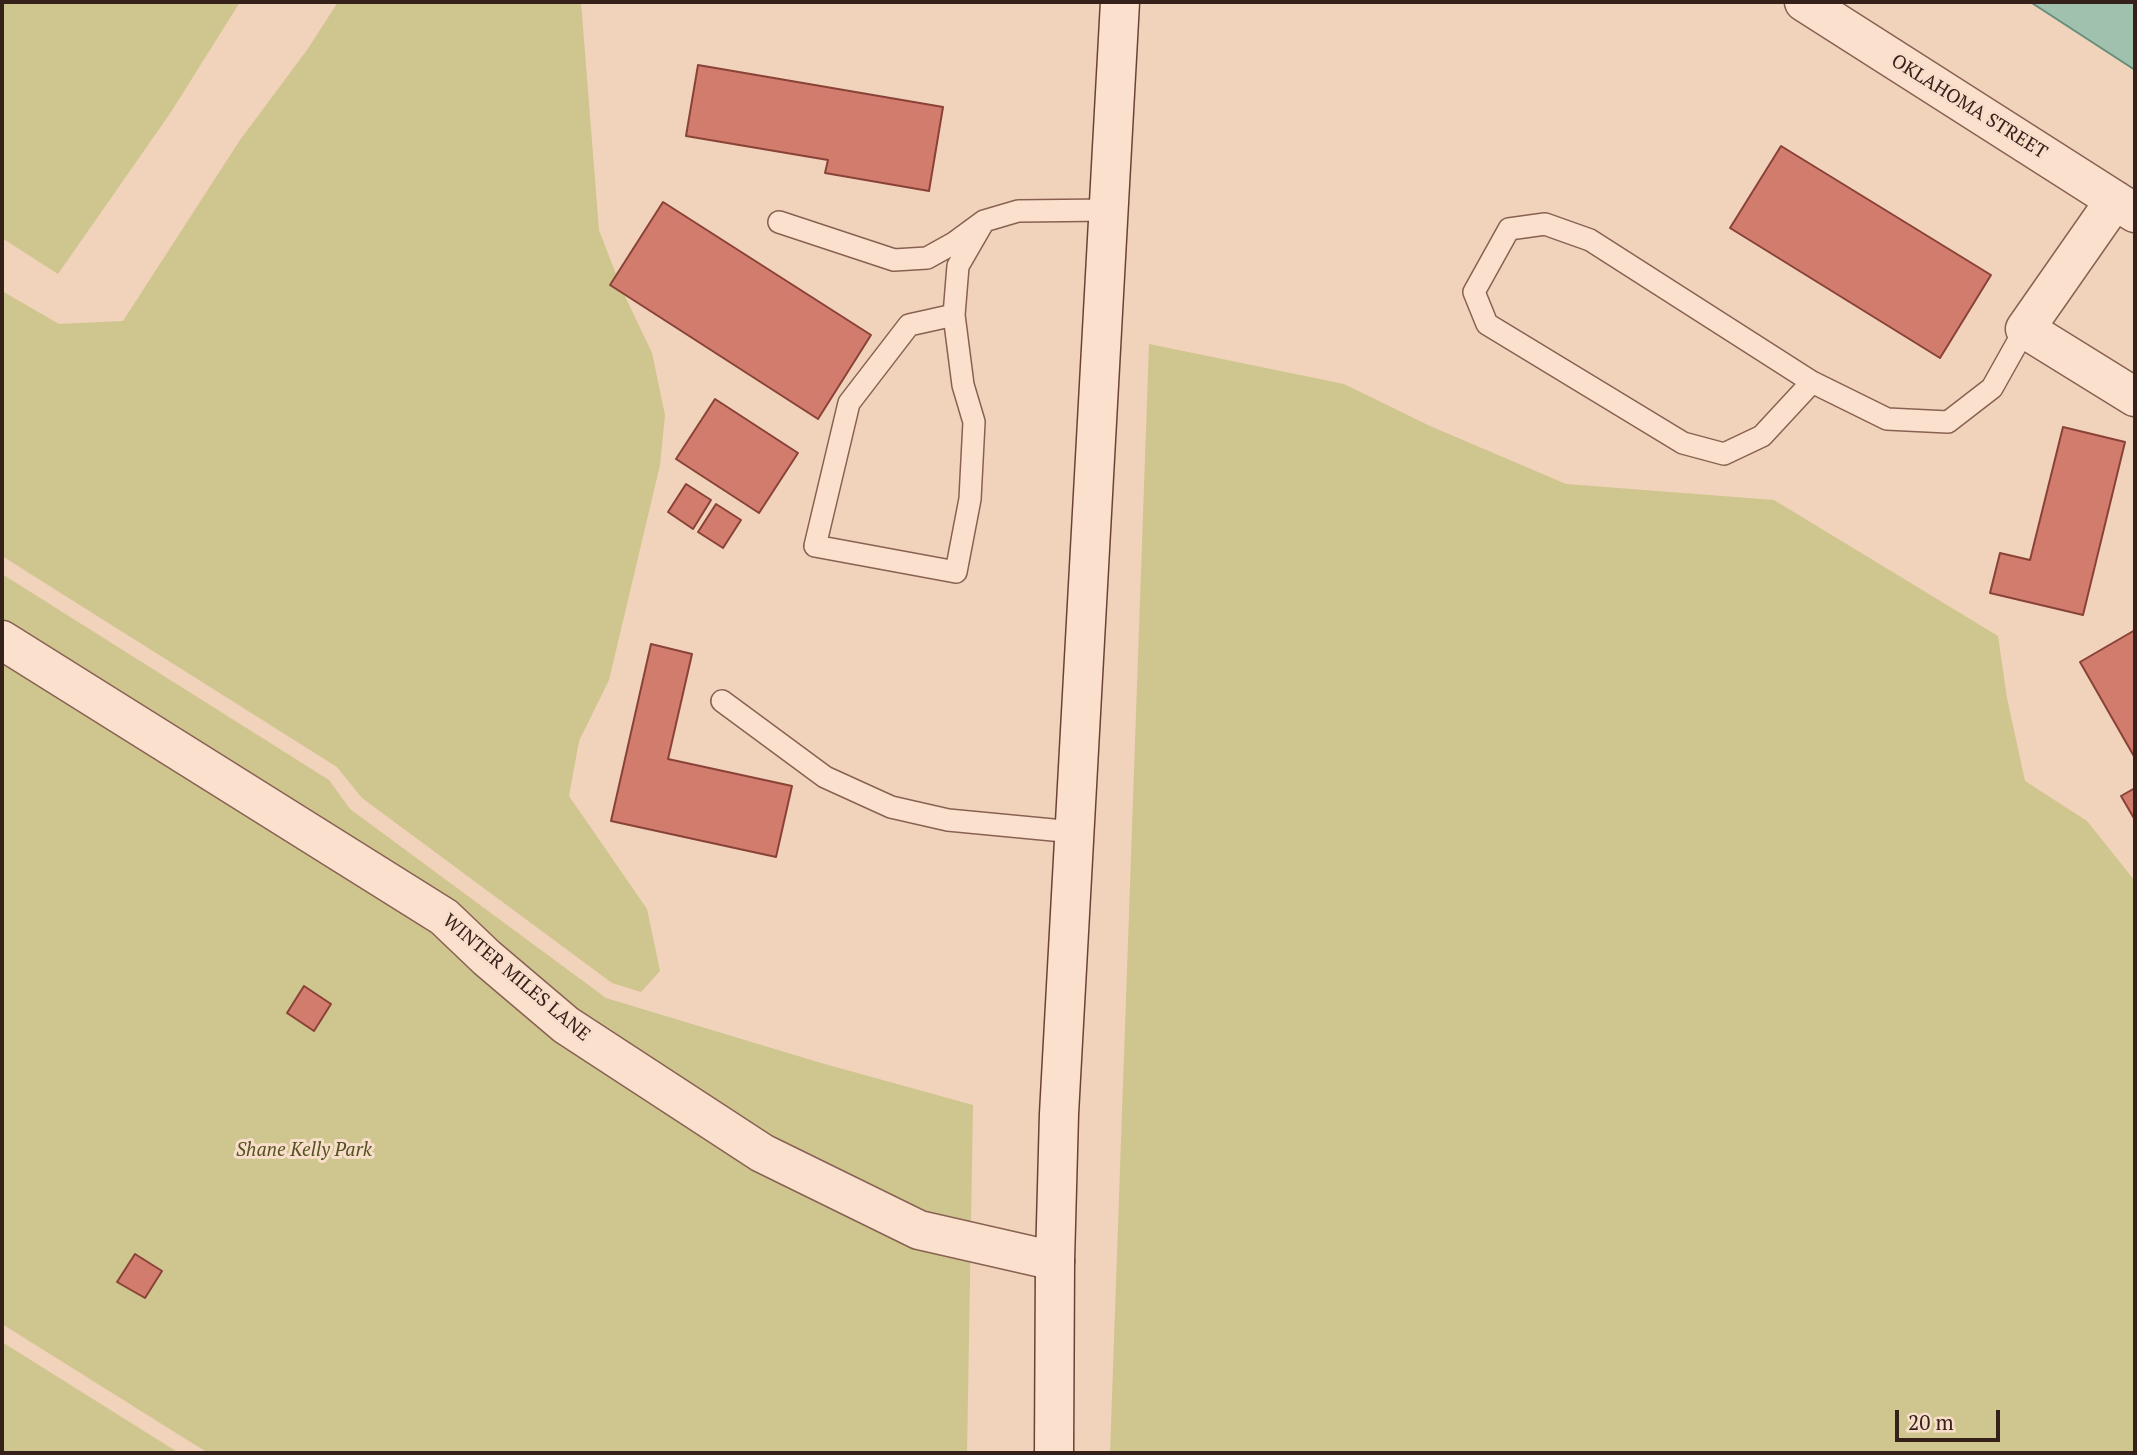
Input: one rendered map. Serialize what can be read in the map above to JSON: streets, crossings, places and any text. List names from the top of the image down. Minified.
{"streets":{"street":["OKLAHOMA STREET","WINTER MILES LANE"]},"parks":["Shane Kelly Park"],"scale_bar":"20 m"}
